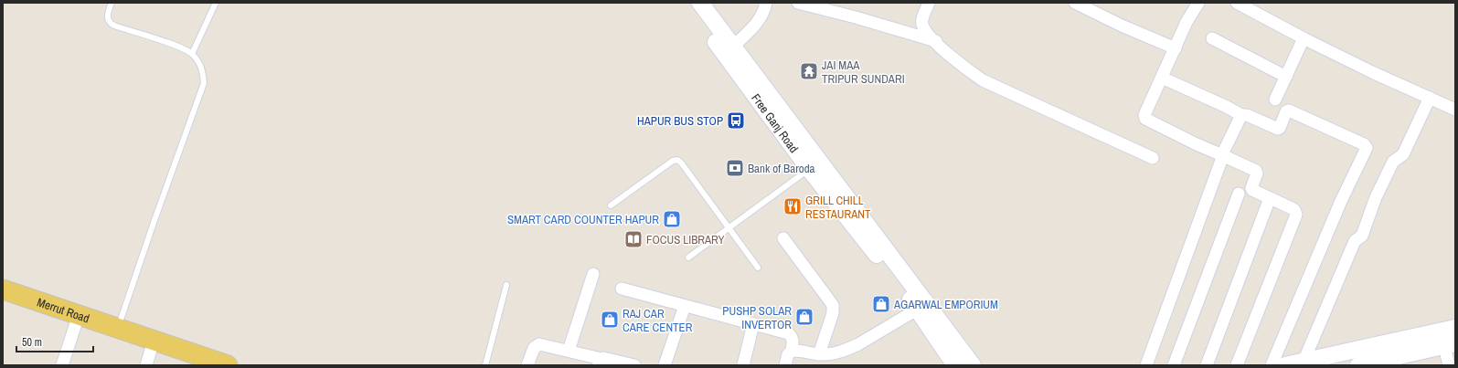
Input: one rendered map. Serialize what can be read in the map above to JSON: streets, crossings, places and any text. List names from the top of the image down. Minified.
{"streets":{"main road":["Merrut Road"],"street":["Free Ganj Road"]},"places":{"temple":["JAI MAA TRIPUR SUNDARI"],"bus stop":["HAPUR BUS STOP"],"bank":["Bank of Baroda"],"restaurant":["GRILL CHILL RESTAURANT"],"shop":["SMART CARD COUNTER HAPUR","AGARWAL EMPORIUM","PUSHP SOLAR INVERTOR","RAJ CAR CARE CENTER"],"library":["FOCUS LIBRARY"]},"scale_bar":"50 m"}
